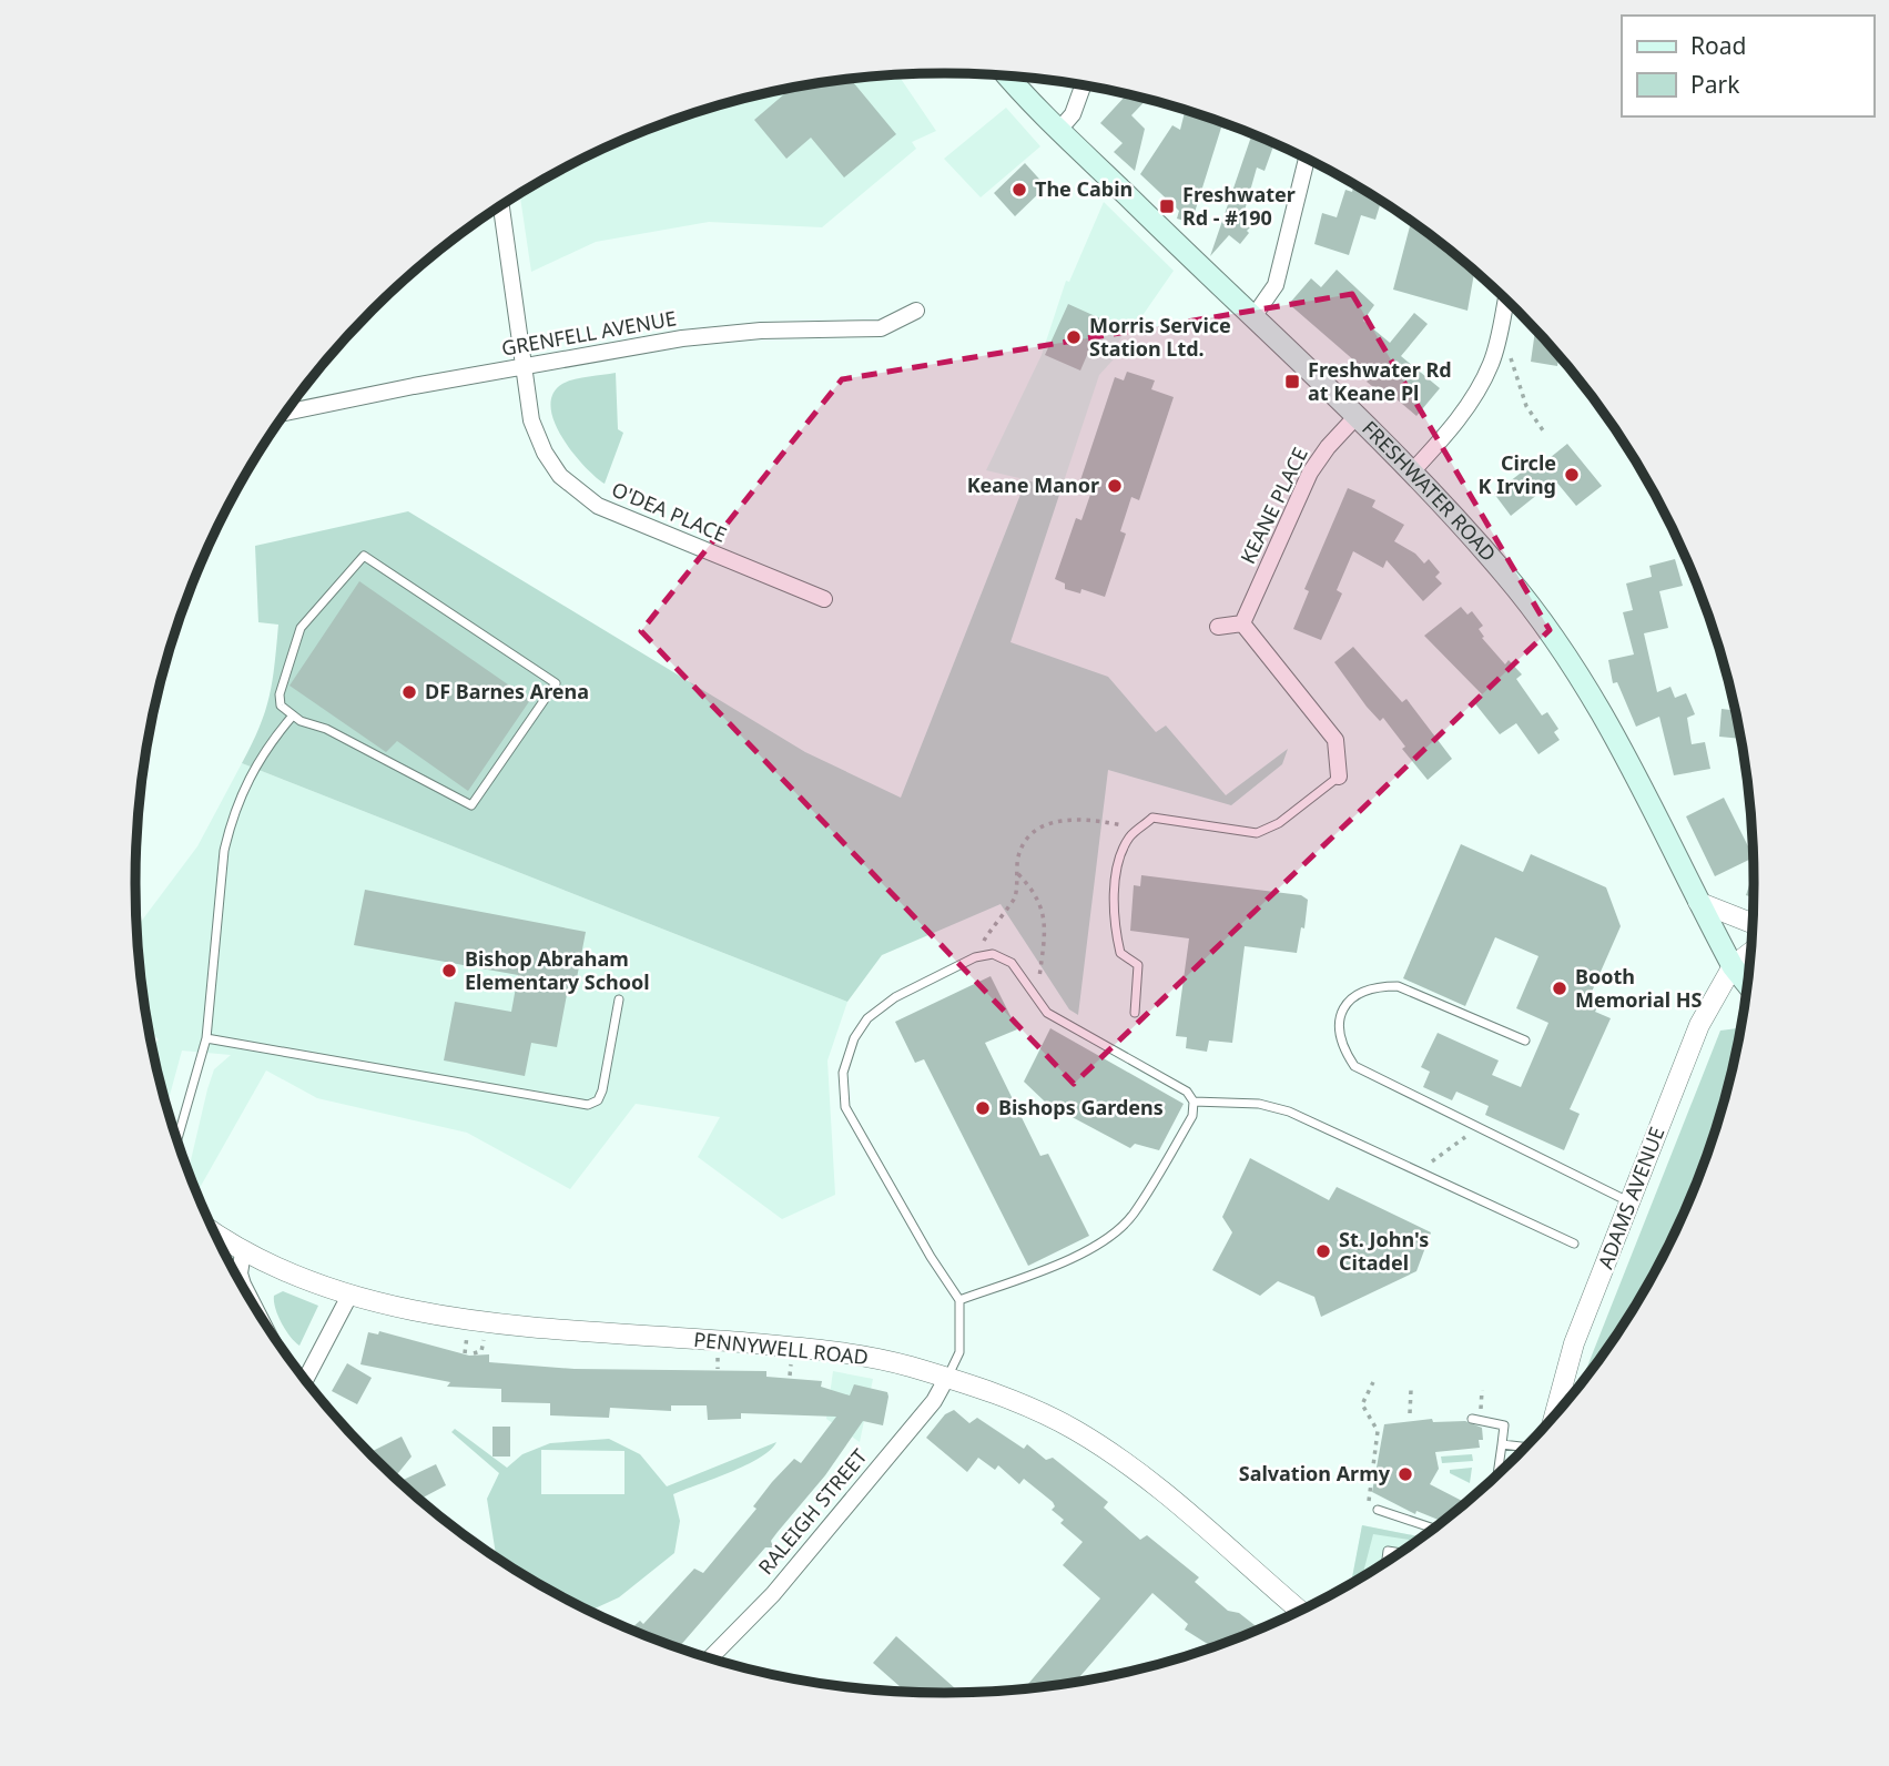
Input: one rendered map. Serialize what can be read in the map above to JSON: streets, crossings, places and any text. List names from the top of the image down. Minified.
{"streets":{"main road":["FRESHWATER ROAD"],"street":["GRENFELL AVENUE","KEANE PLACE","O'DEA PLACE","ADAMS AVENUE","PENNYWELL ROAD","RALEIGH STREET"]},"crossings":[["GRENFELL AVENUE","O'DEA PLACE"],["FRESHWATER ROAD","KEANE PLACE"],["FRESHWATER ROAD","ADAMS AVENUE"],["PENNYWELL ROAD","RALEIGH STREET"]],"places":{"other":["The Cabin","Morris Service Station Ltd.","Circle K Irving","Keane Manor","DF Barnes Arena","Bishop Abraham Elementary School","Booth Memorial HS","Bishops Gardens","St. John's Citadel","Salvation Army"],"transit":["Freshwater Rd - #190","Freshwater Rd at Keane Pl"]},"legend":["Road","Park"]}
